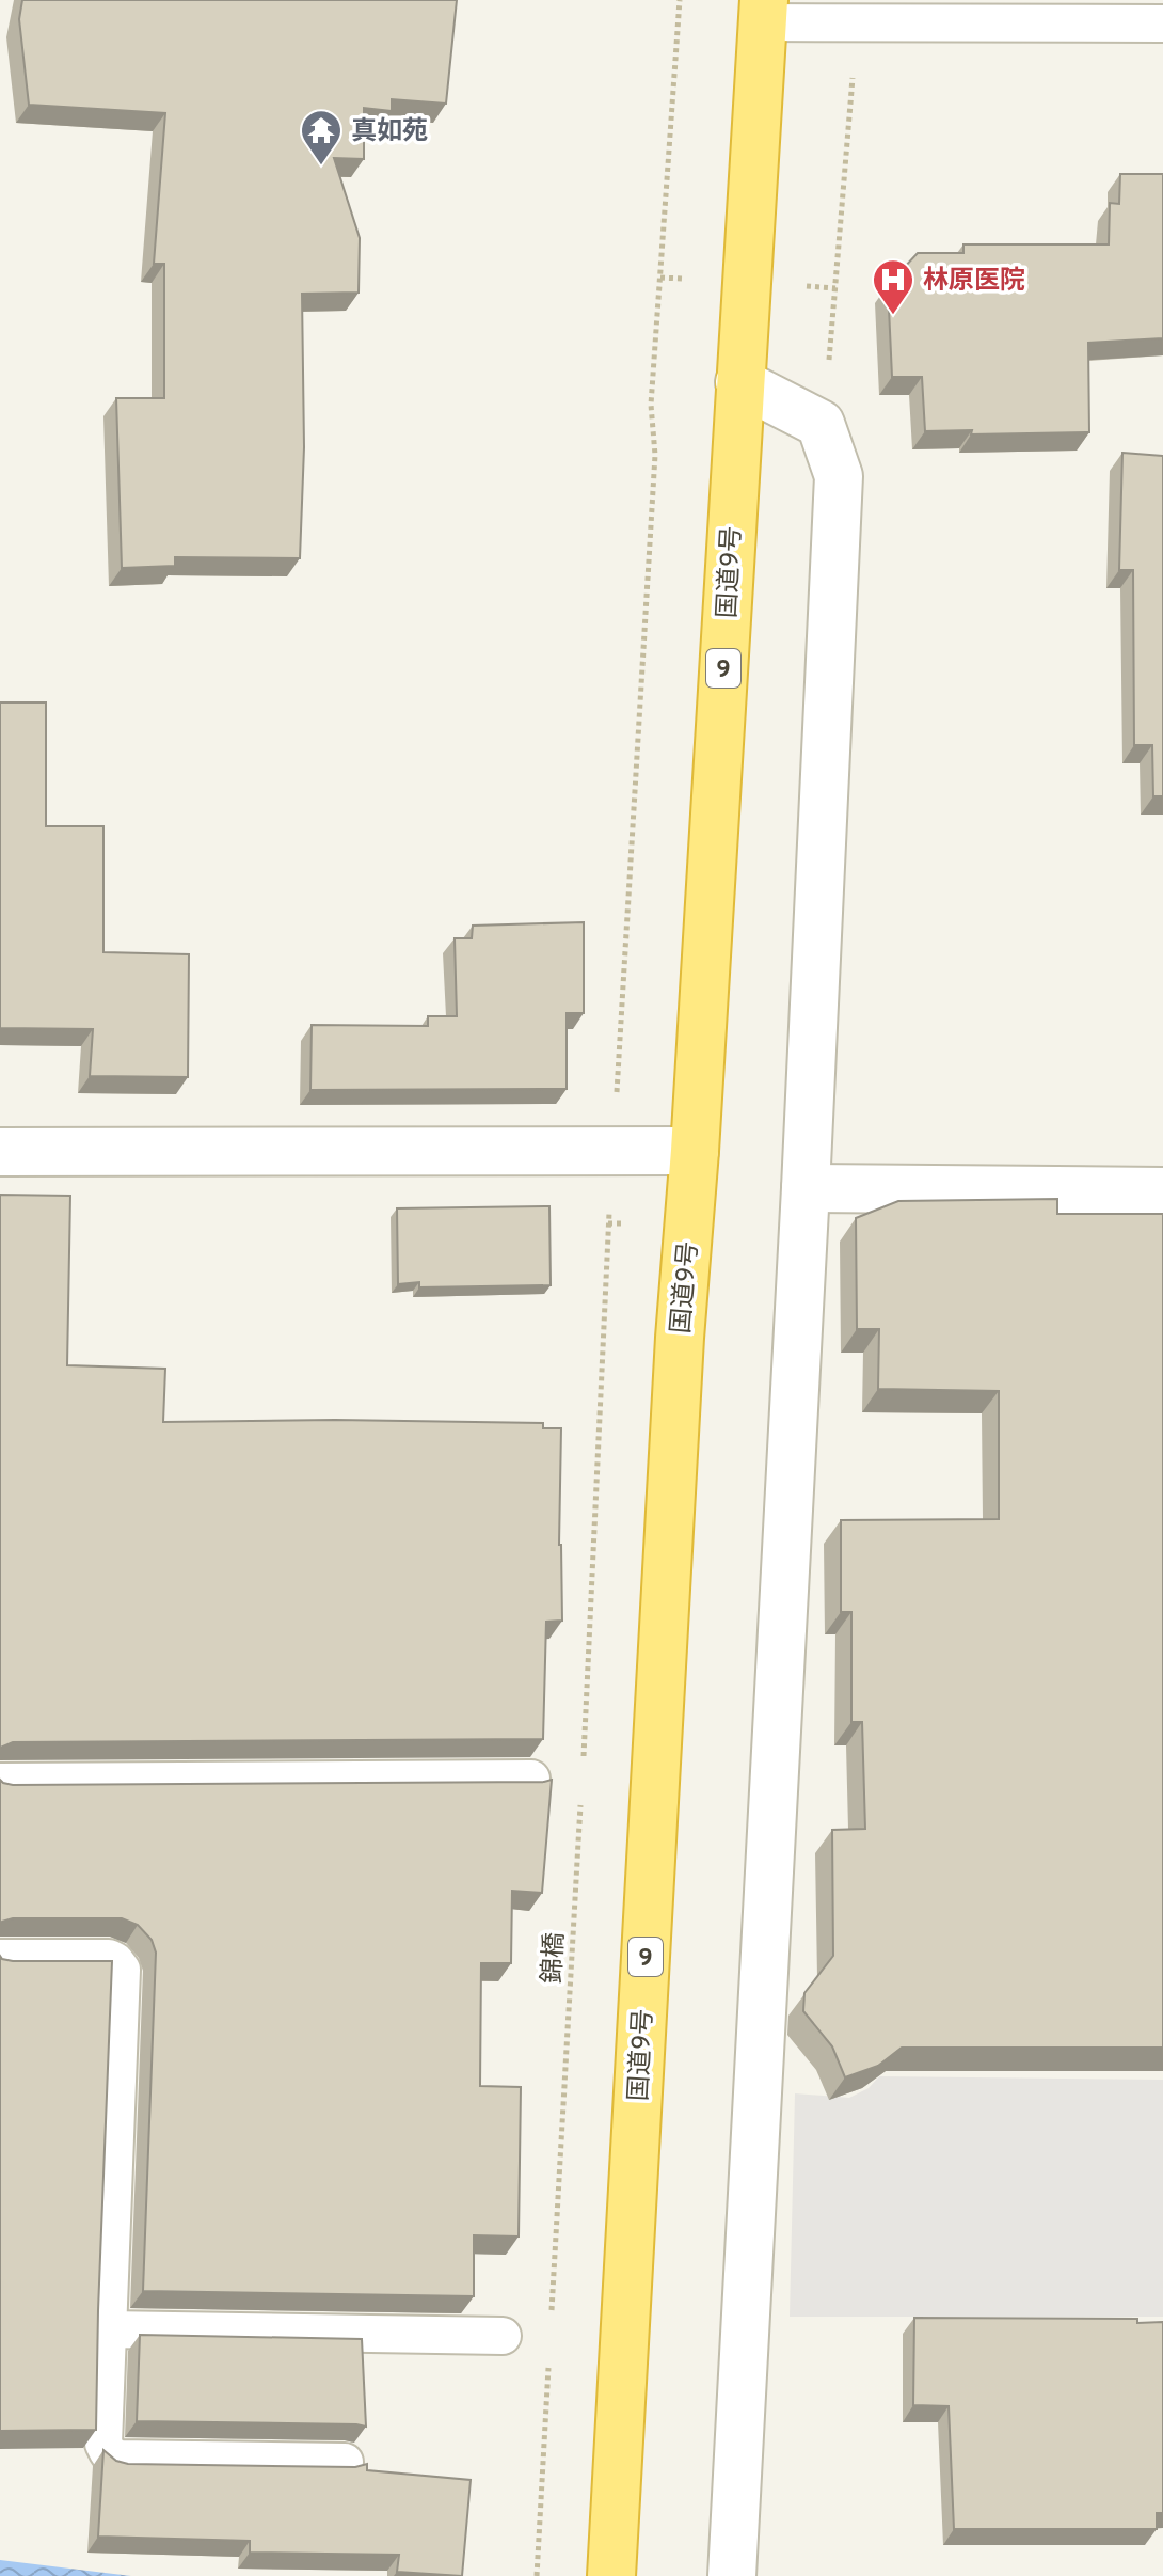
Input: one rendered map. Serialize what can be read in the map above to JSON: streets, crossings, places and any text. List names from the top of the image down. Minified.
{"streets":{"highway":["国道9号","9"],"path":["錦橋"]},"places":{"temple":["真如苑"],"hospital":["林原医院"]}}
